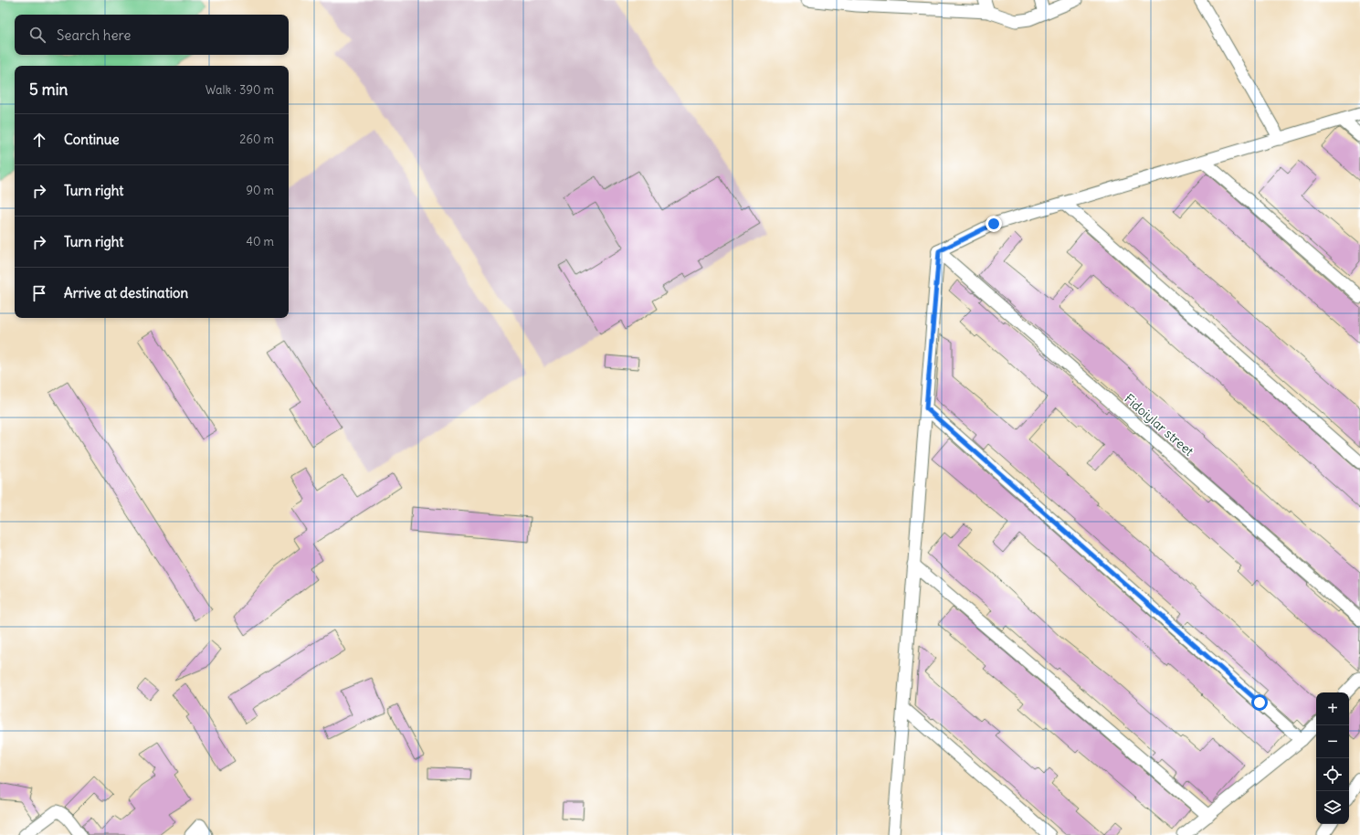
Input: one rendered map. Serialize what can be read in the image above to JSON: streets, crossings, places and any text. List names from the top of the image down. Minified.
{"streets":{"street":["Fidoiylar street"]},"page":{"search":"Search here","heading":["5 min","Walk · 390 m"],"list":[["Continue","260 m"],["Turn right","90 m"],["Turn right","40 m"],"Arrive at destination"],"map_buttons":["+","−"]}}
